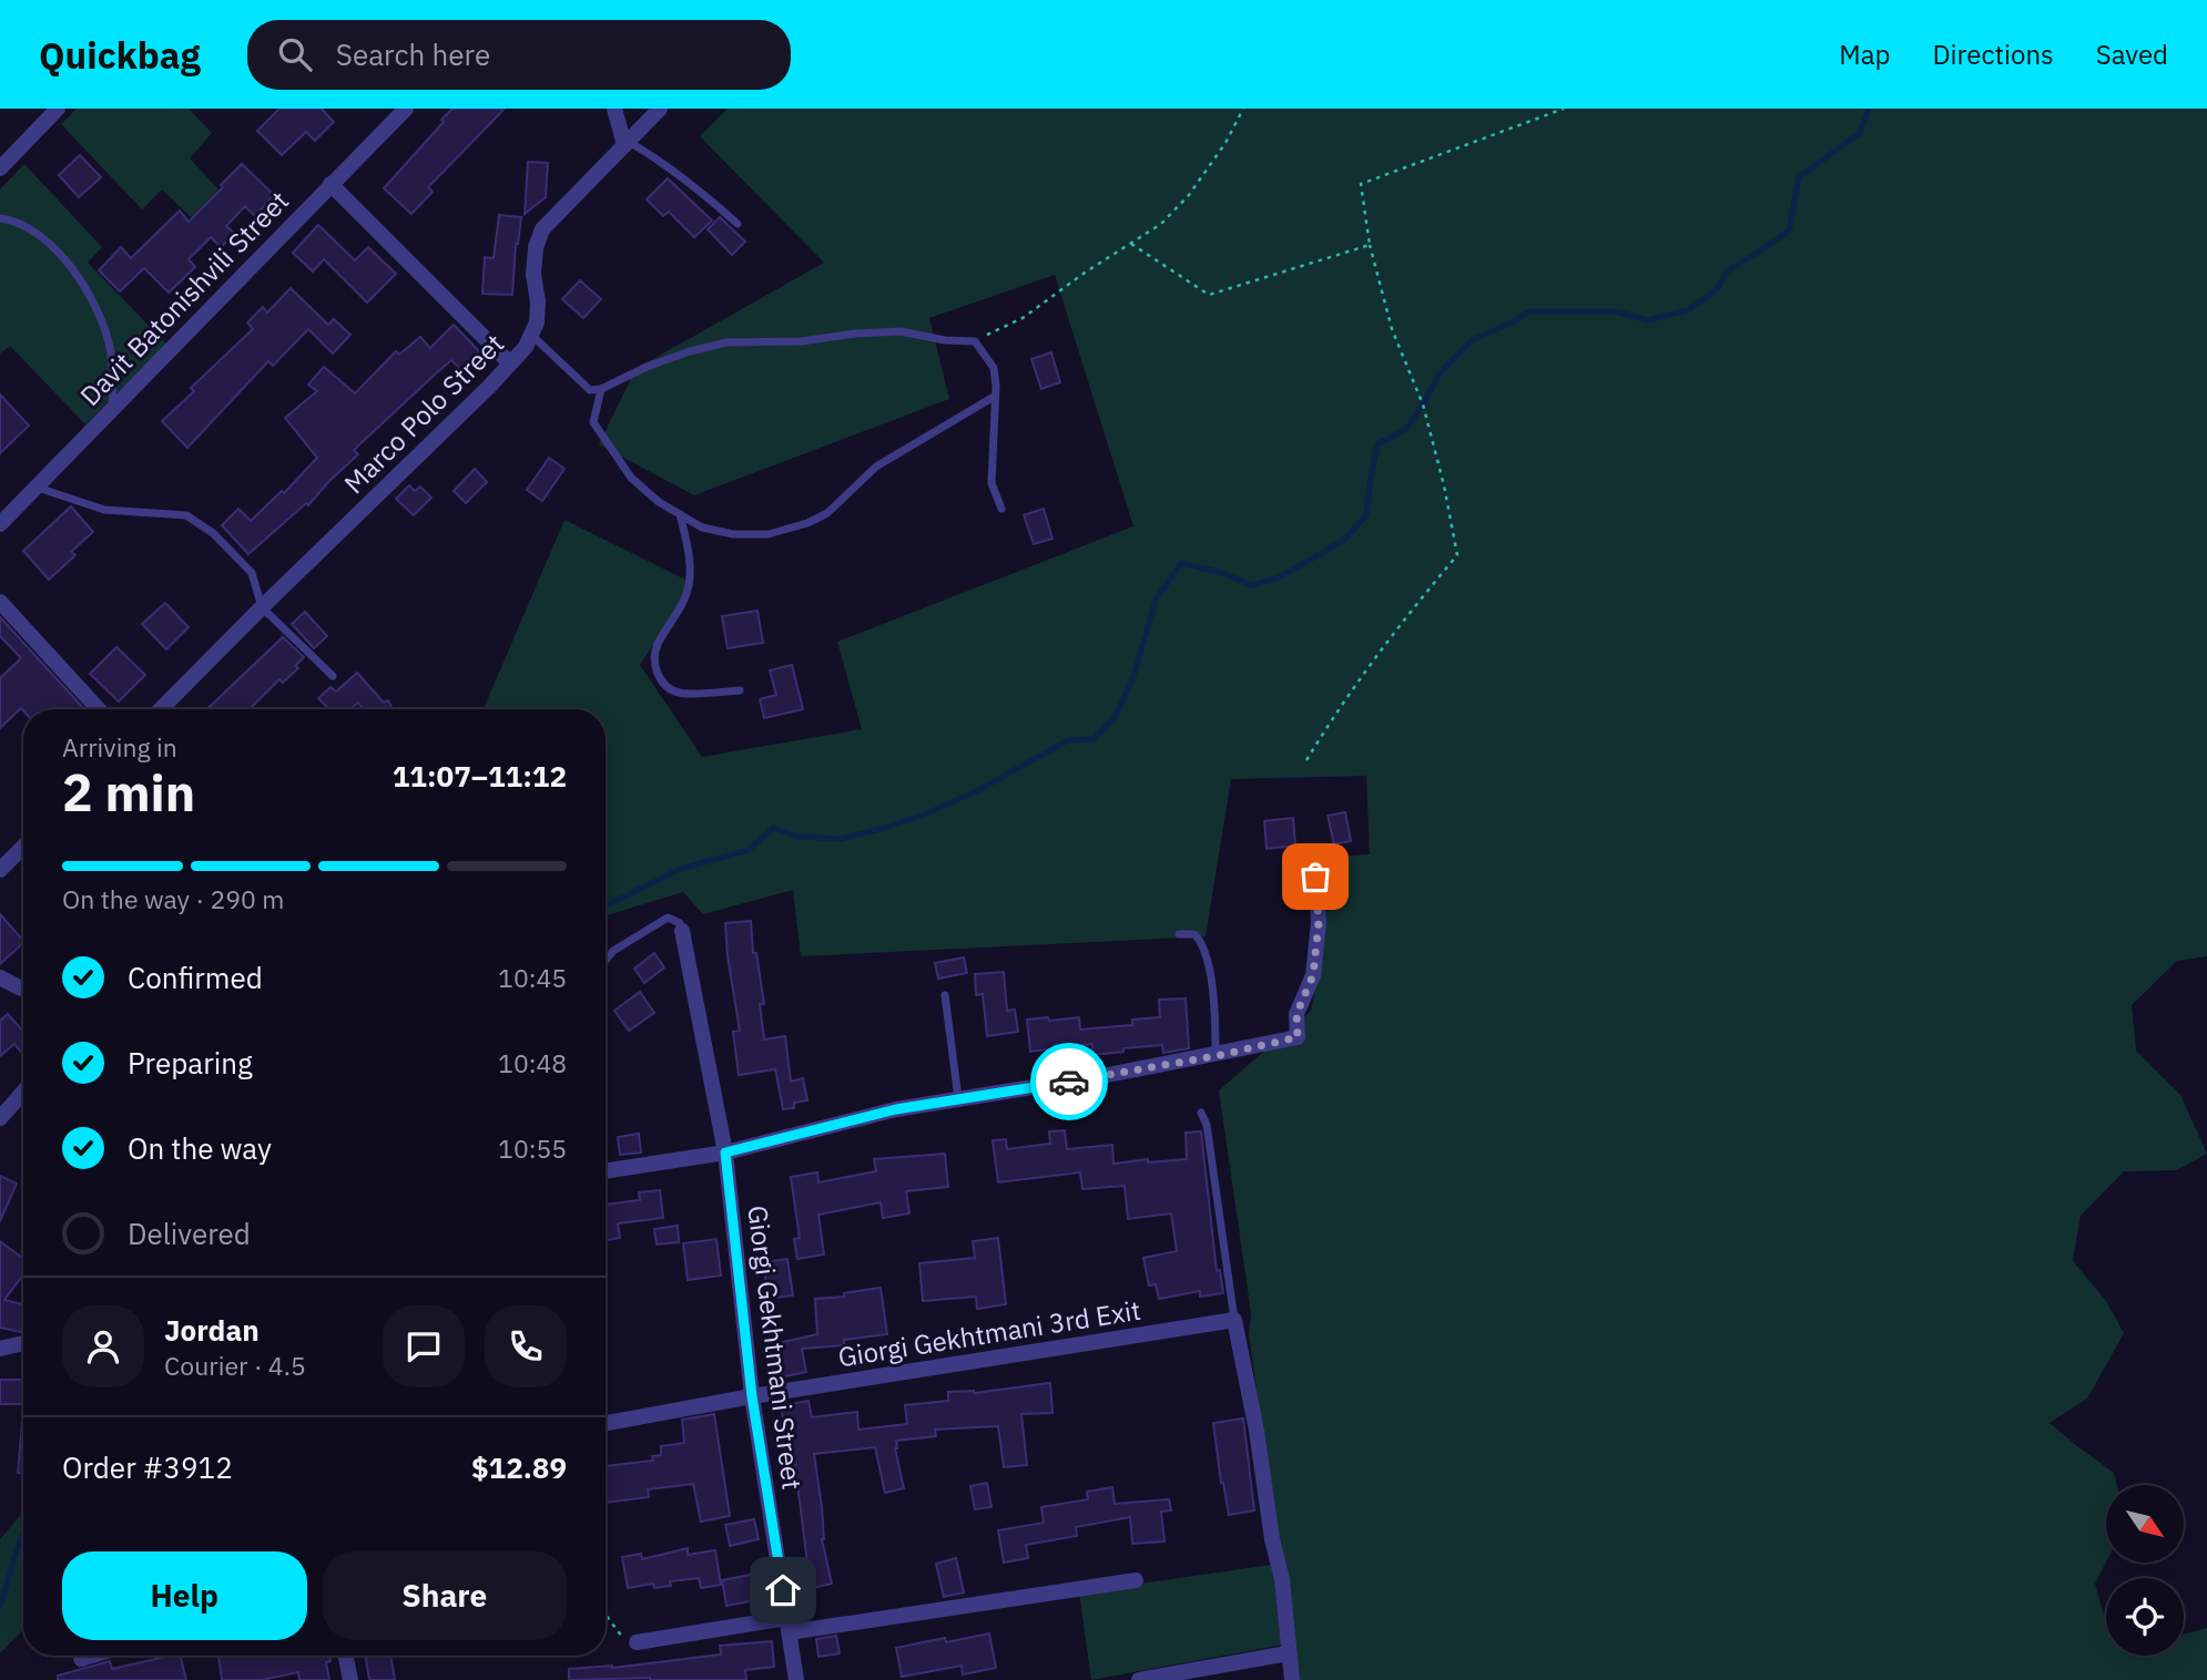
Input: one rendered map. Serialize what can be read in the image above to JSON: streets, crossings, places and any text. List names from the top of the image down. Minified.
{"streets":{"street":["Davit Batonishvili Street","Marco Polo Street","Giorgi Gekhtmani 3rd Exit","Giorgi Gekhtmani Street"]},"crossings":[["Giorgi Gekhtmani 3rd Exit","Giorgi Gekhtmani Street"]],"north":"bottom right","page":{"header":"Quickbag","search":"Search here","nav":["Map","Directions","Saved"],"heading":["2 min","Arriving in","11:07–11:12"],"panel":["Jordan","Courier · 4.5","Order #3912","$12.89"],"bar":"On the way · 290 m","list":[["Confirmed","10:45"],["Preparing","10:48"],["On the way","10:55"],"Delivered"],"buttons":["Help","Share"]}}
